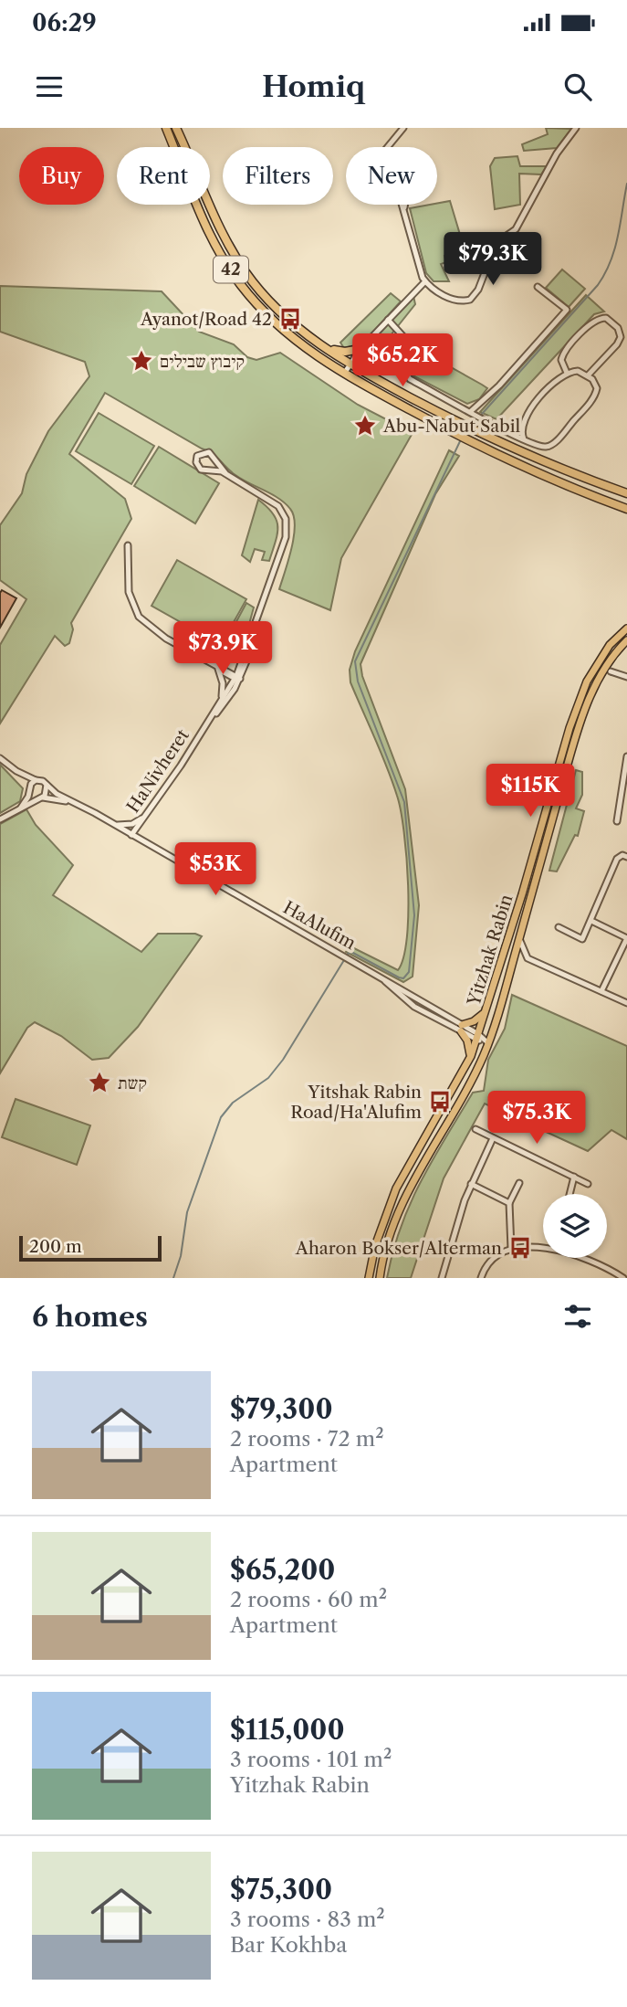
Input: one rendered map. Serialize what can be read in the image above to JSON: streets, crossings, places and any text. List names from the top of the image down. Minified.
{"streets":{"highway":["42"],"main road":["Yitzhak Rabin"],"street":["HaNivheret","HaAlufim"]},"crossings":[["HaNivheret","HaAlufim"],["HaAlufim","Yitzhak Rabin"]],"places":{"bus stop":["Ayanot/Road 42","Yitshak Rabin Road/Ha'Alufim","Aharon Bokser/Alterman"],"place":["קיבוץ שבילים","Abu-Nabut Sabil","קשת"]},"scale_bar":"200 m","page":{"status":"06:29","header":"Homiq","chip":["Buy","Rent","Filters","New"],"price":["$79.3K","$65.2K","$73.9K","$115K","$53K","$75.3K"],"scale":"200 m","heading":"6 homes","list":[{"name":"$79,300","note":"2 rooms · 72 m² · Apartment"},{"name":"$65,200","note":"2 rooms · 60 m² · Apartment"},{"name":"$115,000","note":"3 rooms · 101 m² · Yitzhak Rabin"},{"name":"$75,300","note":"3 rooms · 83 m² · Bar Kokhba"}]}}
